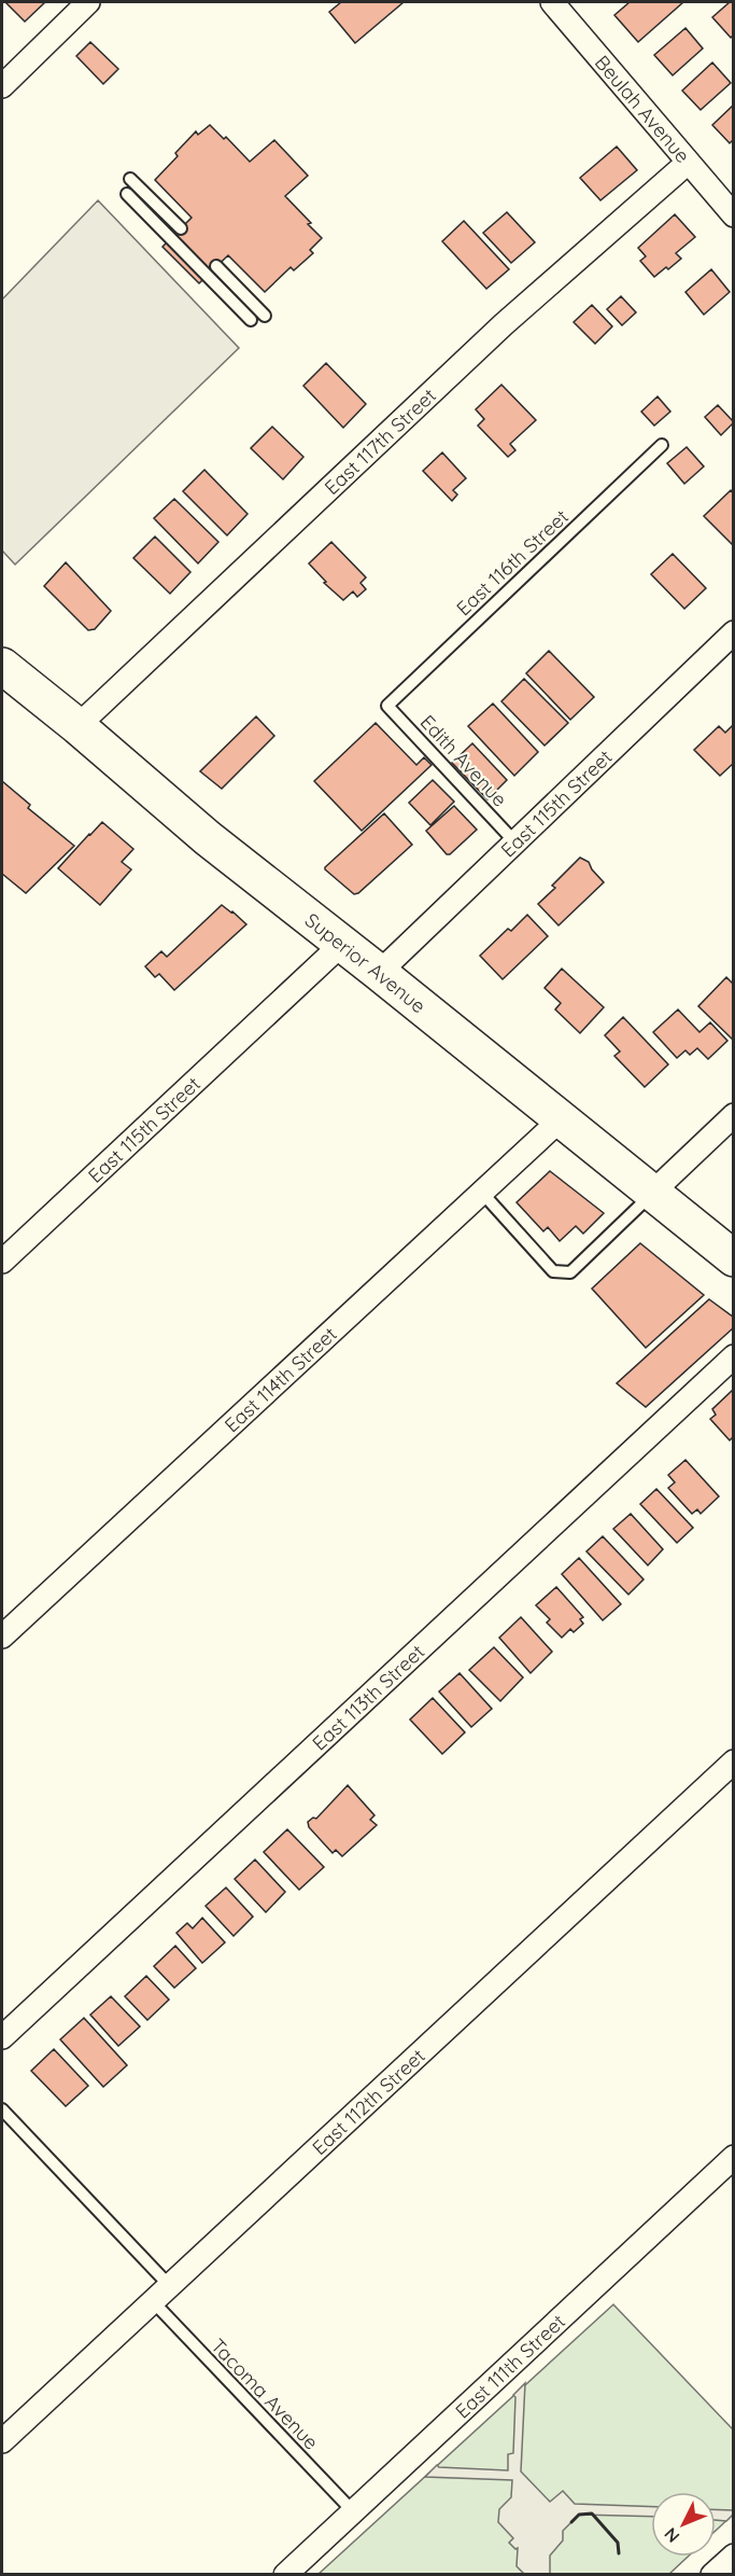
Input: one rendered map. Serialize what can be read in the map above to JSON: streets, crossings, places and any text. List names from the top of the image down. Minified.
{"streets":{"main road":["Superior Avenue"],"street":["Beulah Avenue","East 117th Street","East 115th Street","East 114th Street","East 113th Street","East 112th Street","East 111th Street"],"lane":["East 116th Street","Edith Avenue","Tacoma Avenue"]},"crossings":[["Beulah Avenue","East 117th Street"],["East 117th Street","Superior Avenue"],["East 116th Street","Edith Avenue"],["Edith Avenue","East 115th Street"],["East 115th Street","Superior Avenue"],["Superior Avenue","East 114th Street"],["East 112th Street","Tacoma Avenue"],["East 111th Street","Tacoma Avenue"]],"north":"bottom left"}
